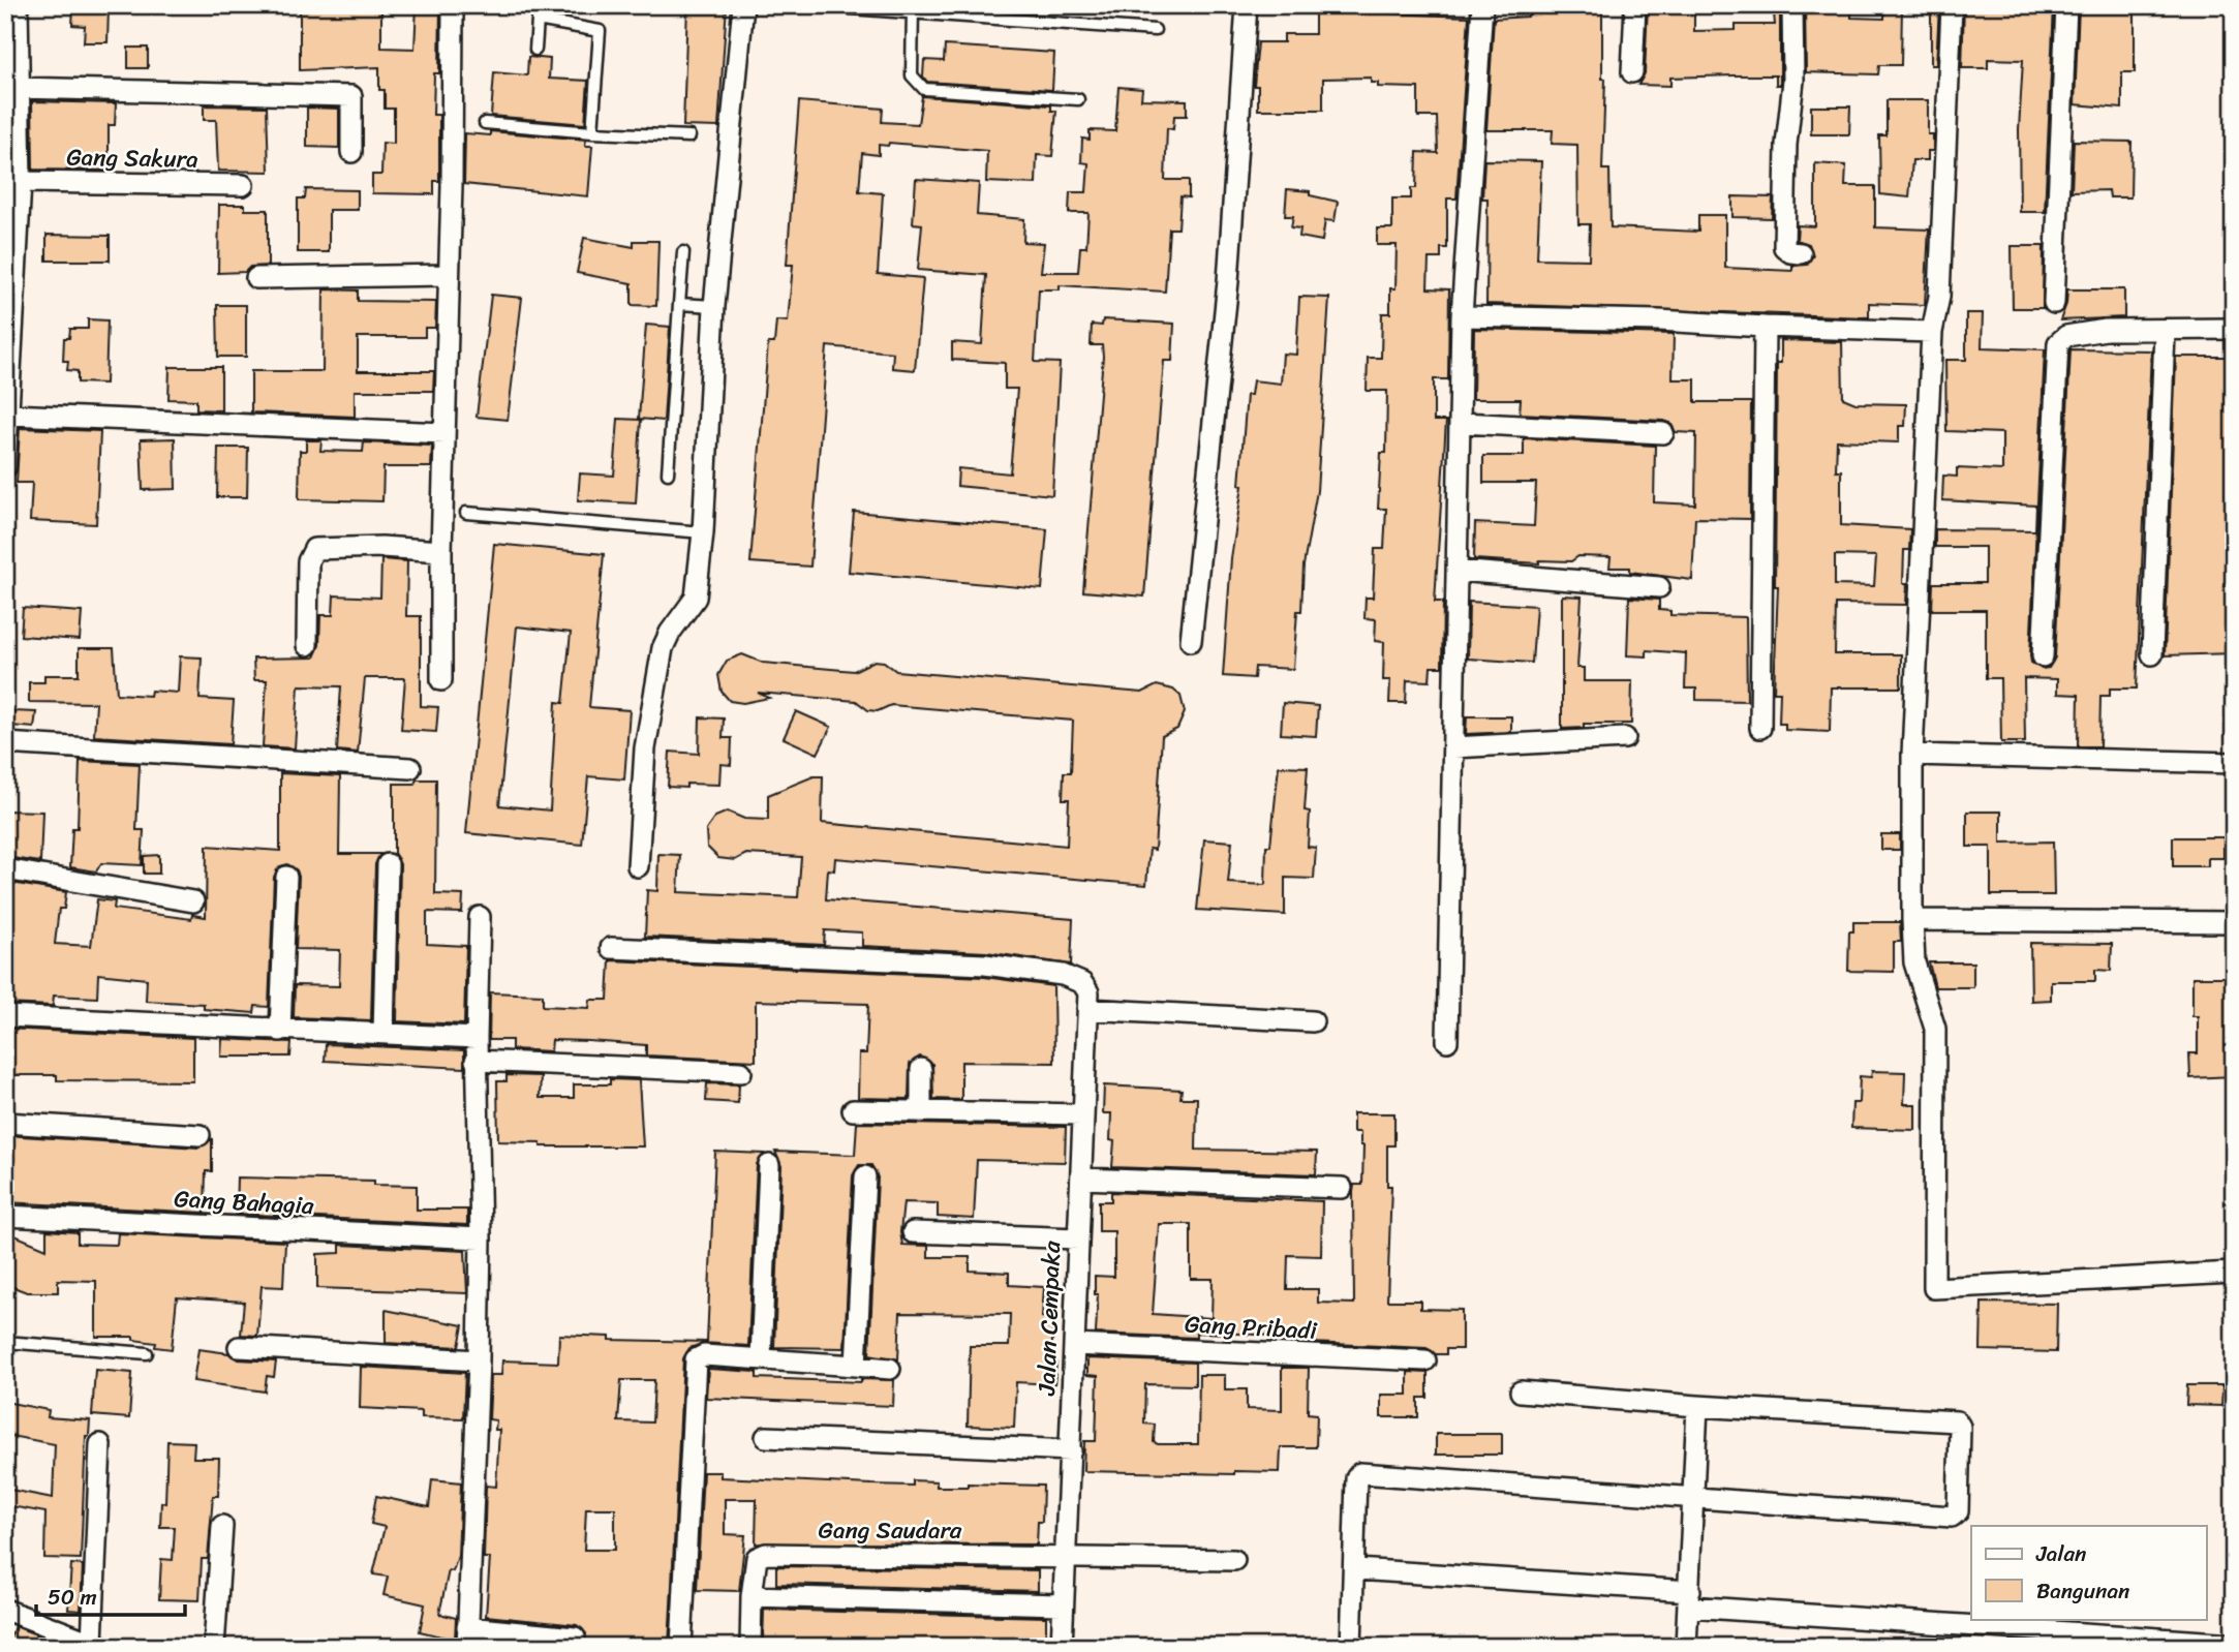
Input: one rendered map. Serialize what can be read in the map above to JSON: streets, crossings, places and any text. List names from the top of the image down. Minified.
{"streets":{"street":["Gang Sakura","Gang Bahagia","Jalan Cempaka","Gang Pribadi","Gang Saudara"]},"crossings":[["Jalan Cempaka","Gang Pribadi"],["Jalan Cempaka","Gang Saudara"]],"legend":["Jalan","Bangunan"],"scale_bar":"50 m"}
